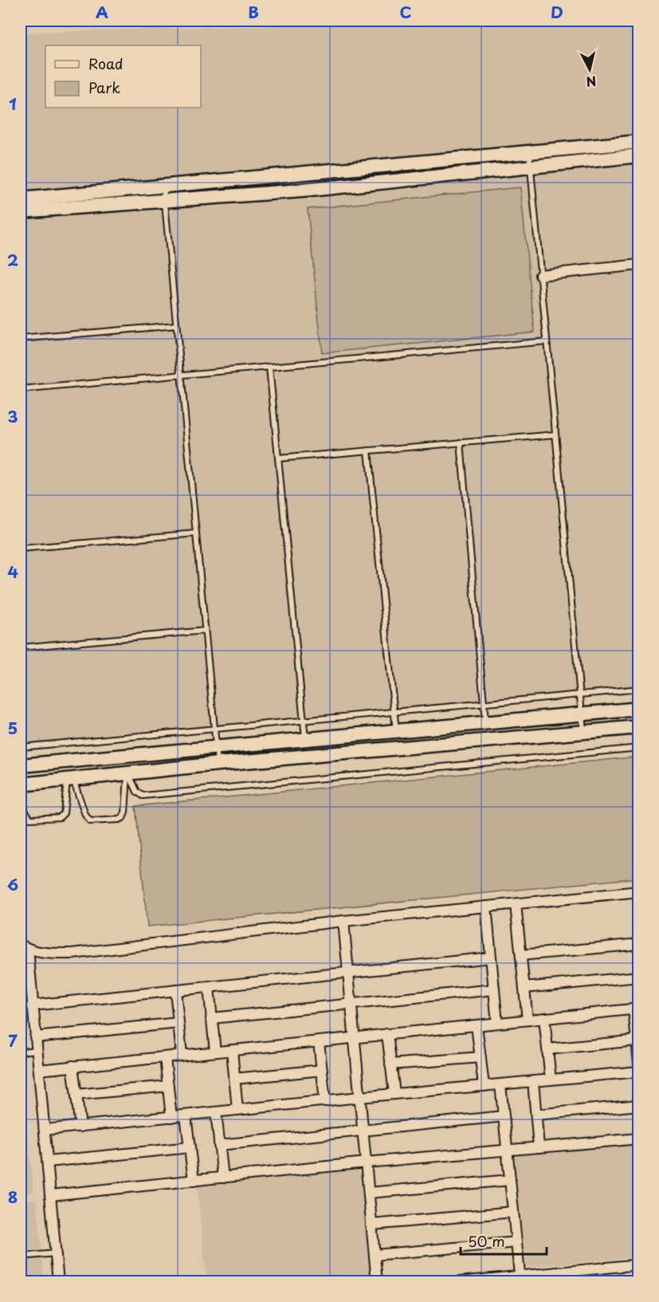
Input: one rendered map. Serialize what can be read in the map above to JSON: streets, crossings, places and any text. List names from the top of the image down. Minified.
{"legend":["Road","Park"],"scale_bar":"50 m","north":"bottom","grid":{"columns":["A","B","C","D"],"rows":["1","2","3","4","5","6","7","8"]}}
